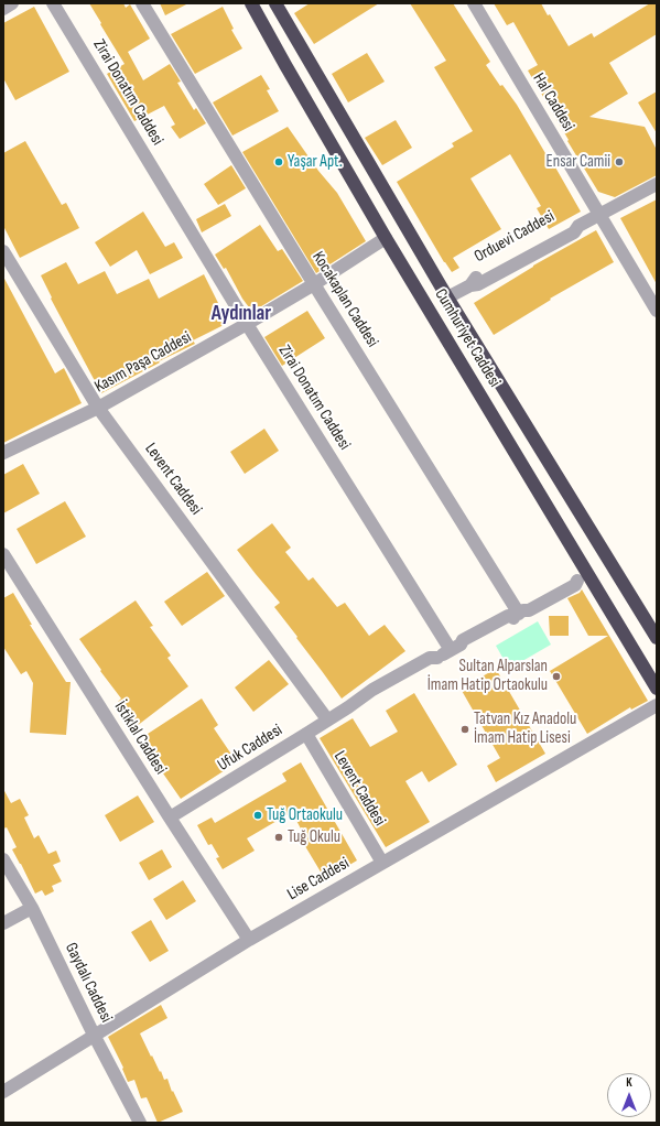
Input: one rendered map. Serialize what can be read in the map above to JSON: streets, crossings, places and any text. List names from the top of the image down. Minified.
{"streets":{"highway":["Cumhuriyet Caddesi"],"street":["Zirai Donatım Caddesi","Hal Caddesi","Orduevi Caddesi","Kocakaplan Caddesi","Kasım Paşa Caddesi","Levent Caddesi","İstiklal Caddesi","Ufuk Caddesi","Lise Caddesi","Gaydalı Caddesi"]},"crossings":[["Zirai Donatım Caddesi","Kasım Paşa Caddesi"],["Zirai Donatım Caddesi","Ufuk Caddesi"],["Hal Caddesi","Orduevi Caddesi"],["Orduevi Caddesi","Cumhuriyet Caddesi"],["Kocakaplan Caddesi","Kasım Paşa Caddesi"],["Kocakaplan Caddesi","Ufuk Caddesi"],["Cumhuriyet Caddesi","Kasım Paşa Caddesi"],["Cumhuriyet Caddesi","Ufuk Caddesi"],["Kasım Paşa Caddesi","Levent Caddesi"],["Levent Caddesi","Ufuk Caddesi"],["Levent Caddesi","Lise Caddesi"],["İstiklal Caddesi","Ufuk Caddesi"],["İstiklal Caddesi","Lise Caddesi"],["Lise Caddesi","Gaydalı Caddesi"]],"districts":["Aydınlar"],"places":["Yaşar Apt.","Ensar Camii","Sultan Alparslan İmam Hatip Ortaokulu","Tatvan Kız Anadolu İmam Hatip Lisesi","Tuğ Ortaokulu","Tuğ Okulu"],"north":"top"}
